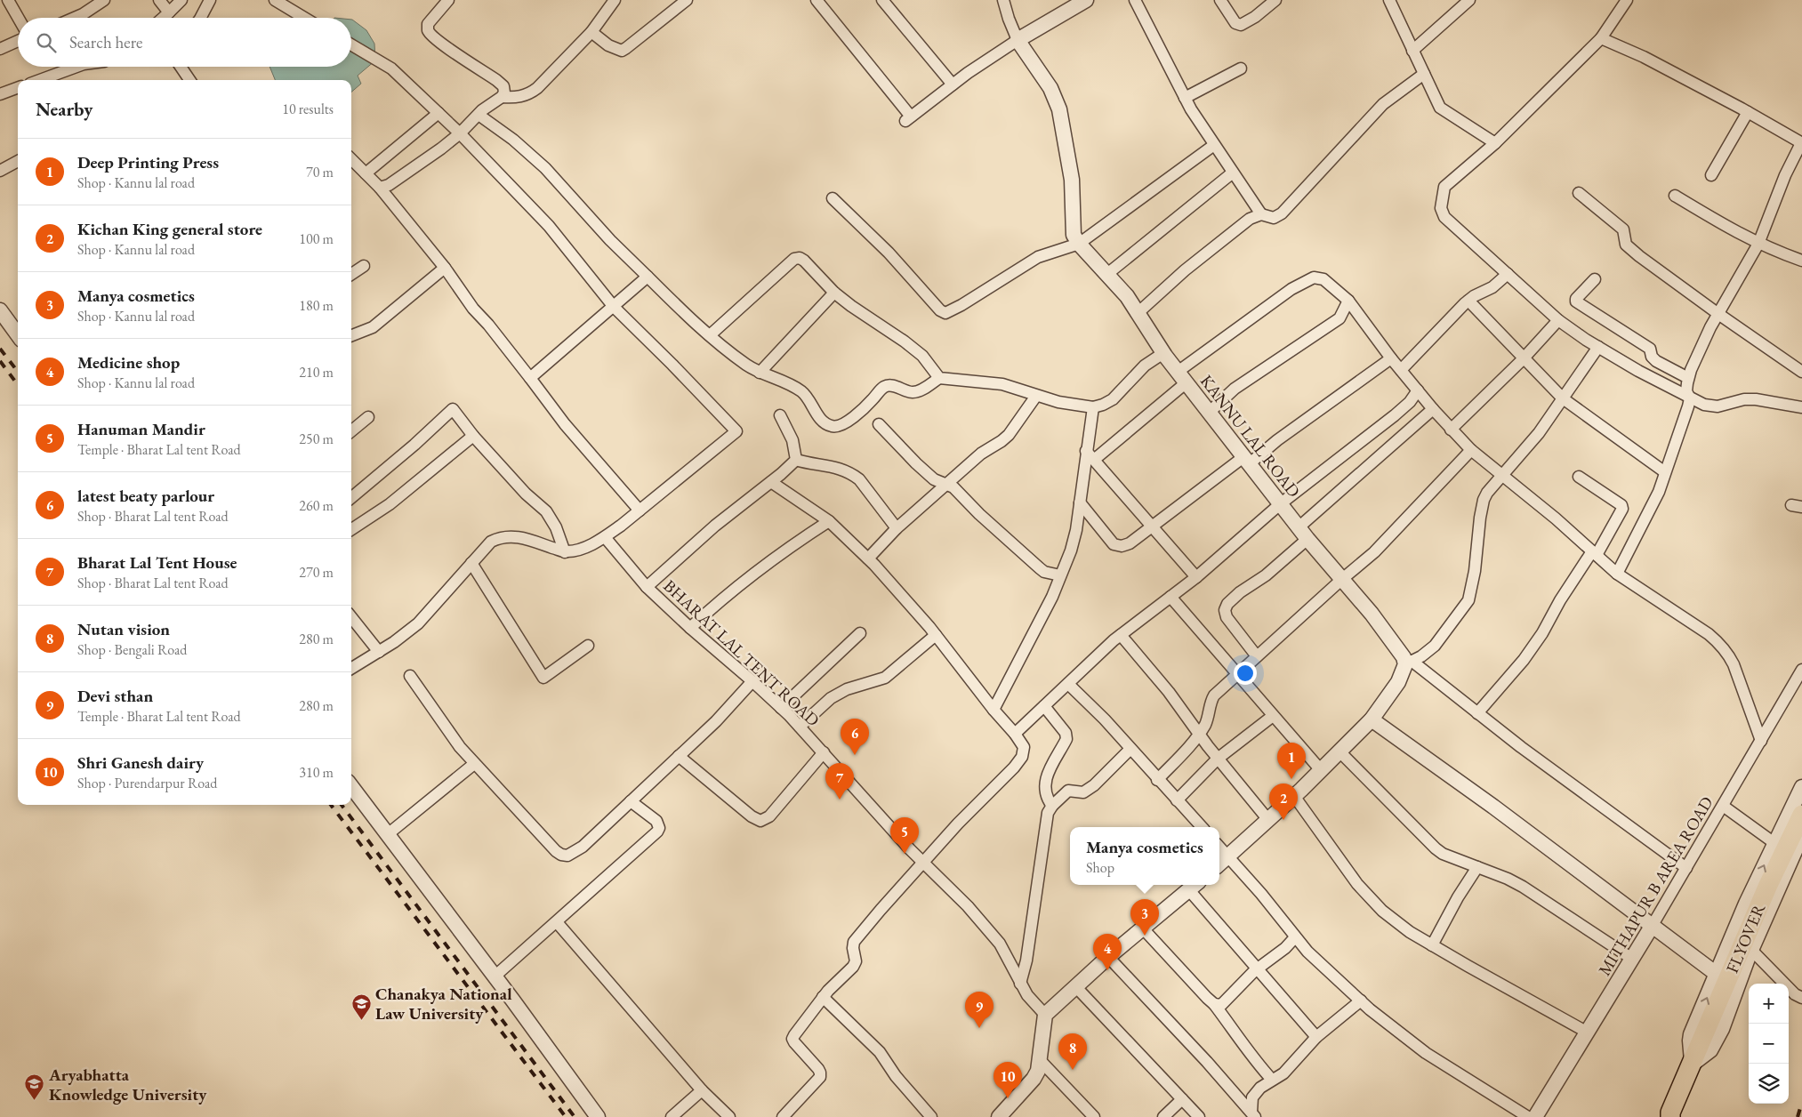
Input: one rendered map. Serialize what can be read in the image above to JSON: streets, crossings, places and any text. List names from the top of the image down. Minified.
{"streets":{"highway":["FLYOVER"],"street":["KANNU LAL ROAD","BHARAT LAL TENT ROAD","MITHAPUR B AREA ROAD"]},"places":{"school or university":["Chanakya National Law University","Aryabhatta Knowledge University"]},"page":{"search":"Search here","heading":["Nearby","10 results"],"list":[{"mark":"1","name":"Deep Printing Press","note":"Shop · Kannu lal road","value":"70 m"},{"mark":"2","name":"Kichan King general store","note":"Shop · Kannu lal road","value":"100 m"},{"mark":"3","name":"Manya cosmetics","note":"Shop · Kannu lal road","value":"180 m"},{"mark":"4","name":"Medicine shop","note":"Shop · Kannu lal road","value":"210 m"},{"mark":"5","name":"Hanuman Mandir","note":"Temple · Bharat Lal tent Road","value":"250 m"},{"mark":"6","name":"latest beaty parlour","note":"Shop · Bharat Lal tent Road","value":"260 m"},{"mark":"7","name":"Bharat Lal Tent House","note":"Shop · Bharat Lal tent Road","value":"270 m"},{"mark":"8","name":"Nutan vision","note":"Shop · Bengali Road","value":"280 m"},{"mark":"9","name":"Devi sthan","note":"Temple · Bharat Lal tent Road","value":"280 m"},{"mark":"10","name":"Shri Ganesh dairy","note":"Shop · Purendarpur Road","value":"310 m"}],"pins":["6","1","7","2","5","3","4","9","8","10"],"popup":["Manya cosmetics","Shop"],"map_buttons":["+","−"]}}
